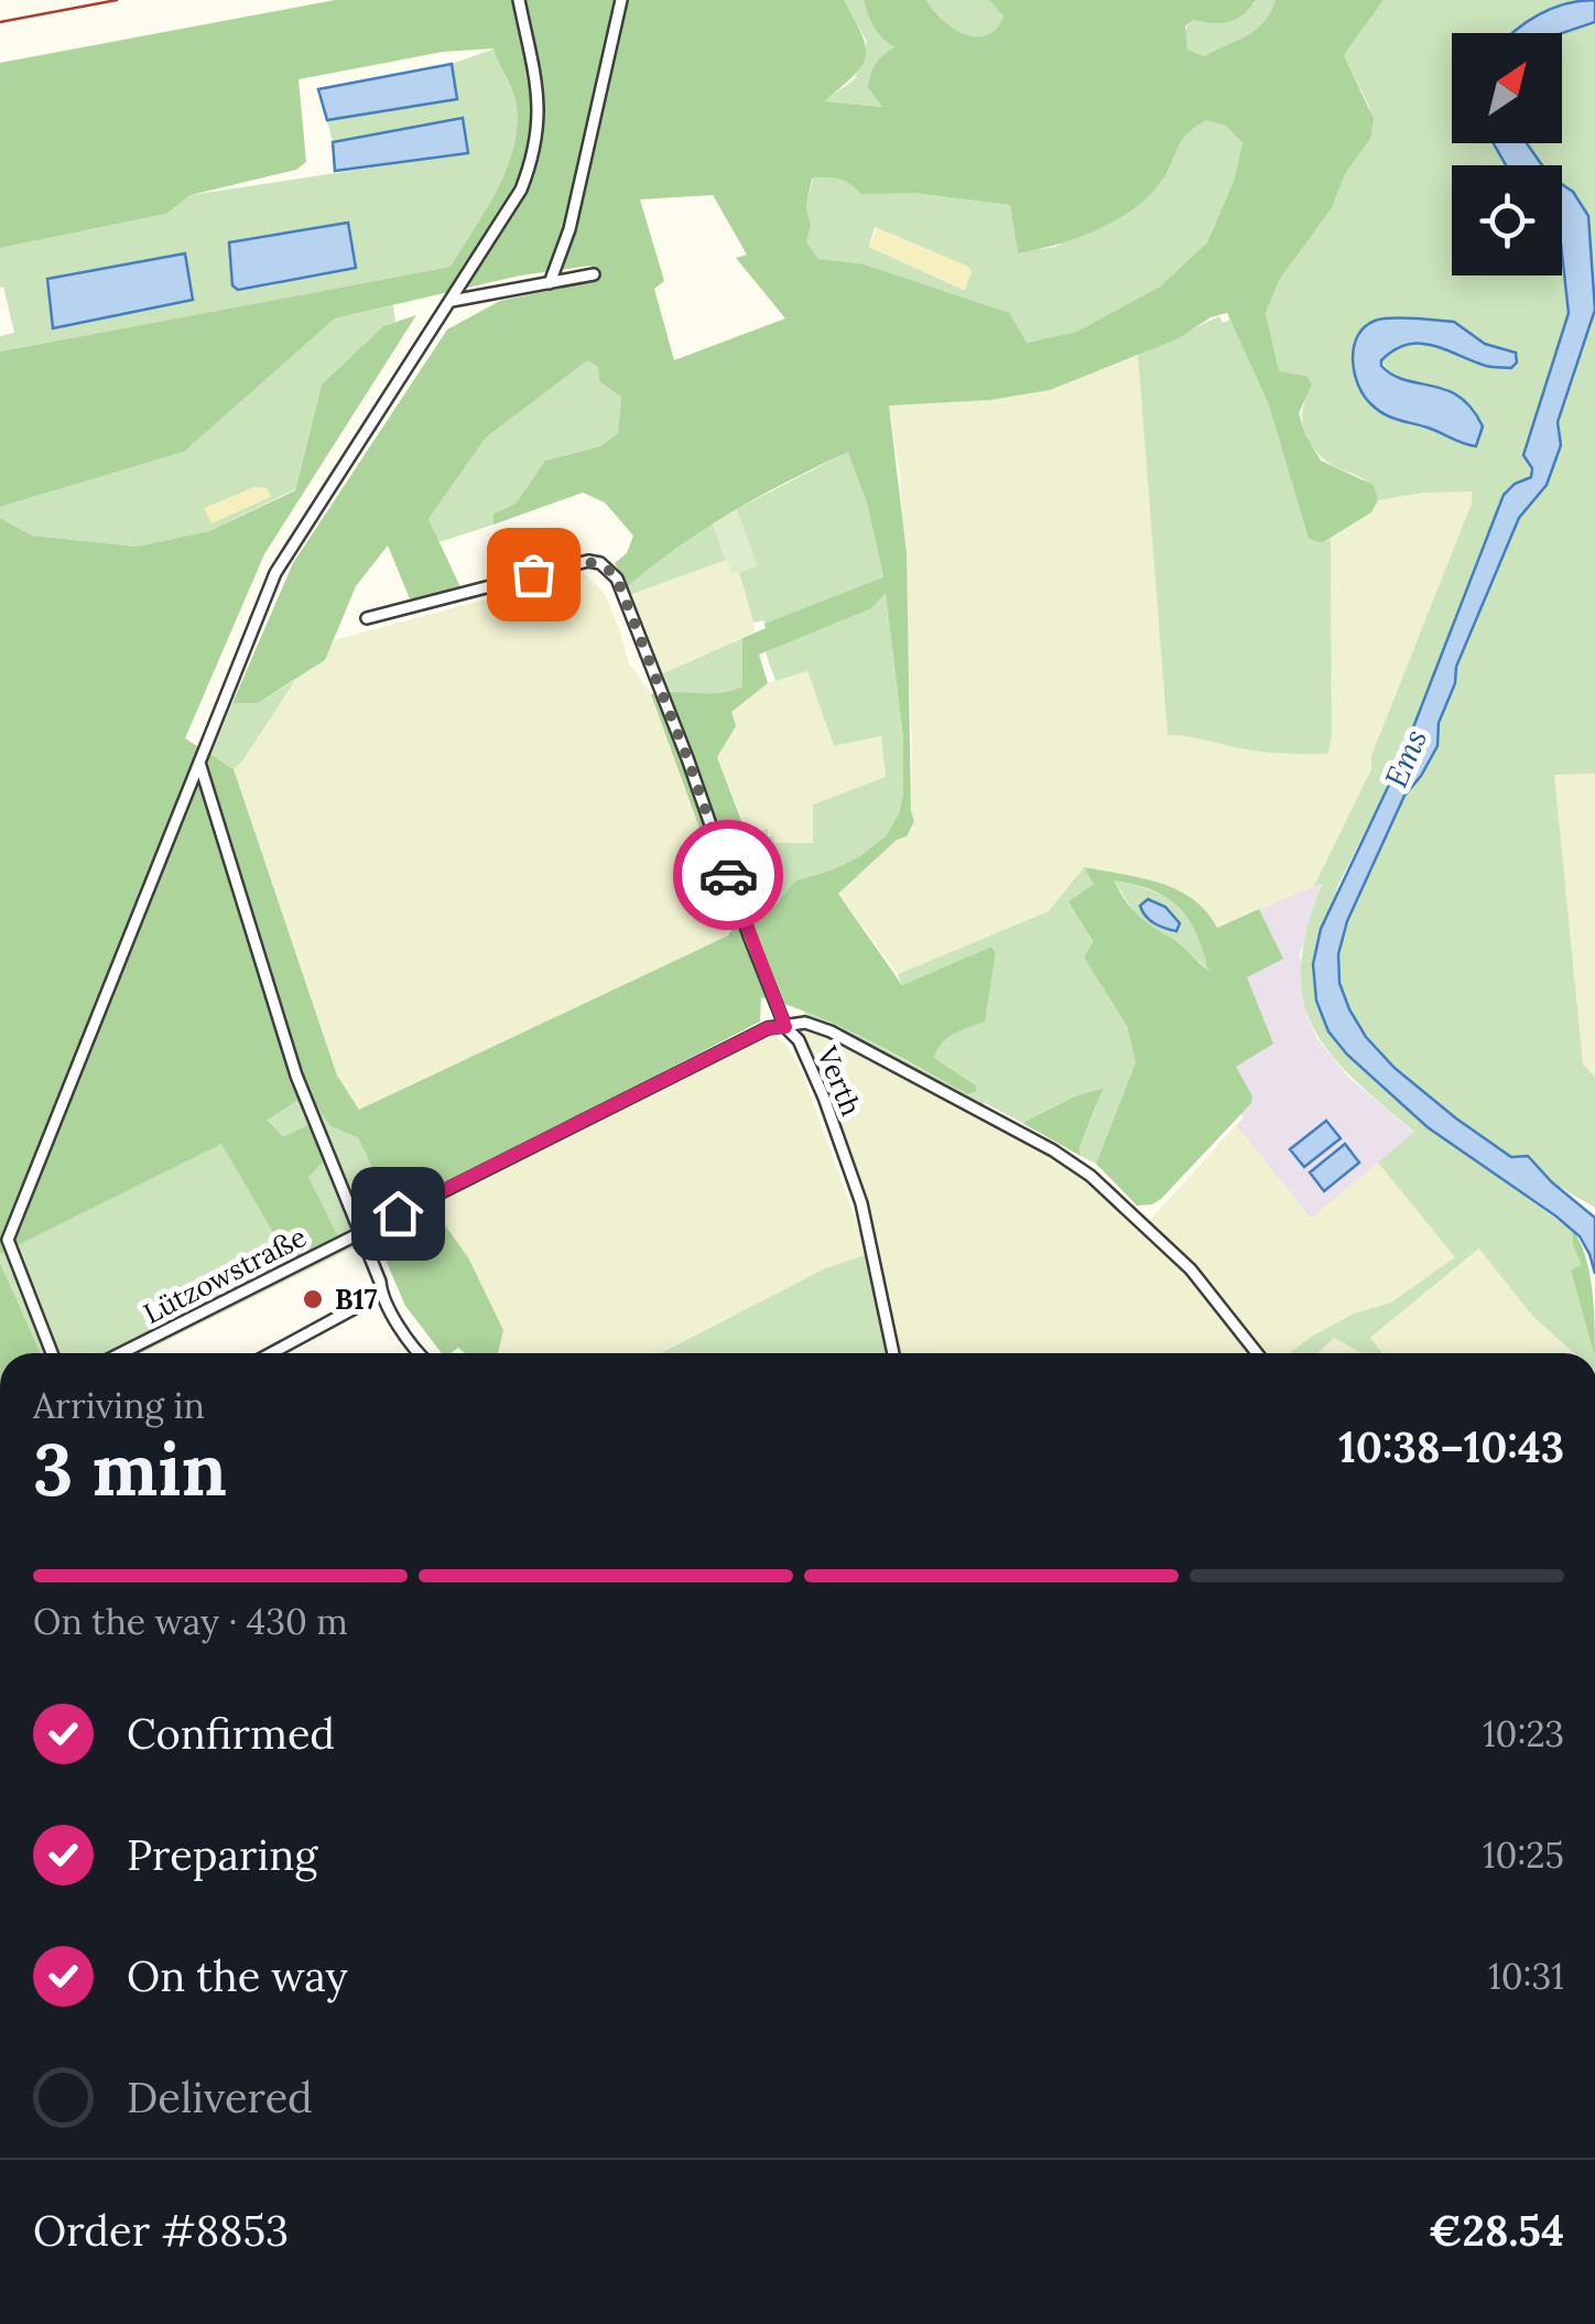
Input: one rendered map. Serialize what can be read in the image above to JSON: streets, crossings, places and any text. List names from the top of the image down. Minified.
{"streets":{"street":["Verth","Lützowstraße"]},"crossings":[["Verth","Lützowstraße"]],"water":["Ems"],"places":["B17"],"north":"top right","page":{"heading":["3 min","Arriving in","10:38–10:43"],"panel":["Order #8853","€28.54"],"bar":"On the way · 430 m","list":[["Confirmed","10:23"],["Preparing","10:25"],["On the way","10:31"],"Delivered"]}}
